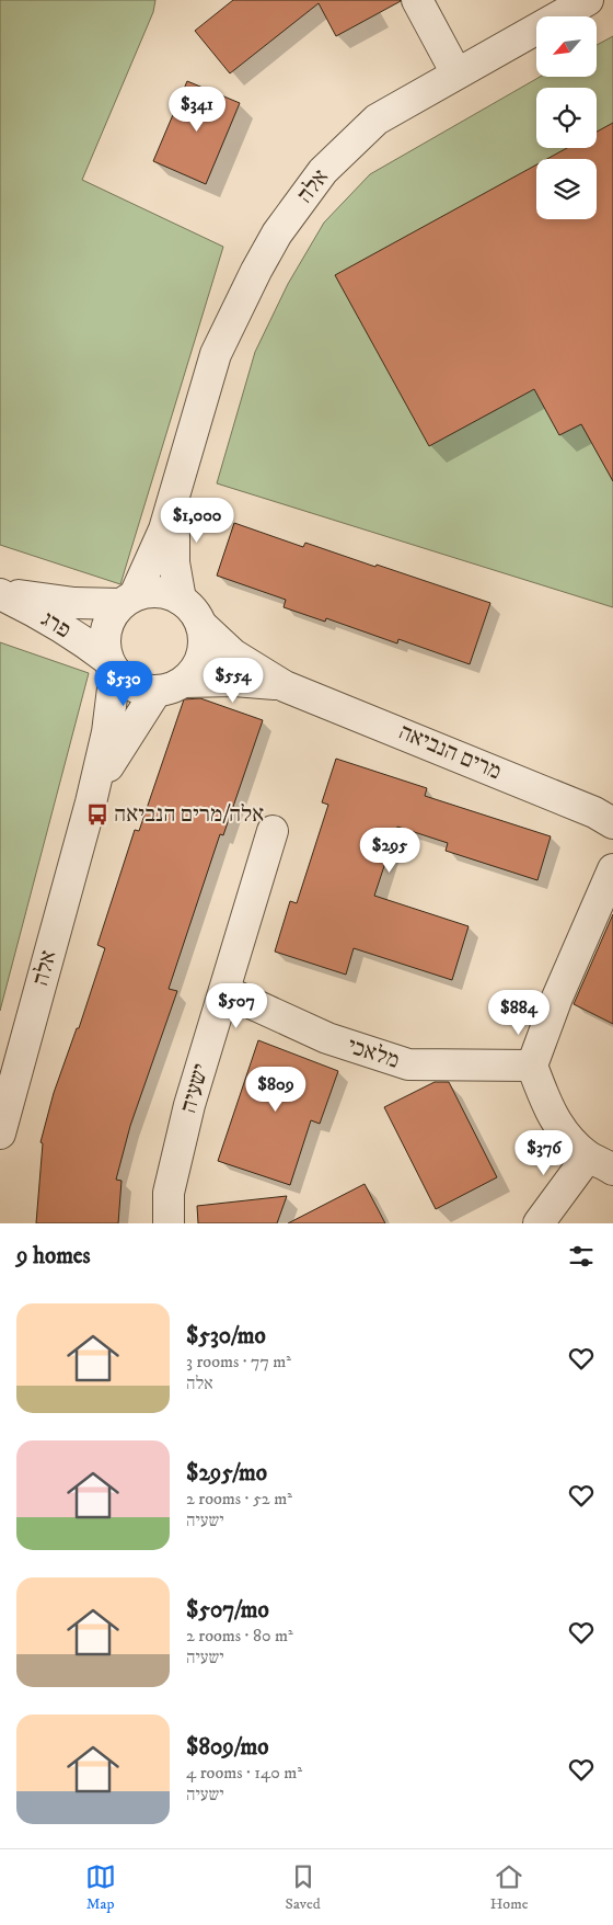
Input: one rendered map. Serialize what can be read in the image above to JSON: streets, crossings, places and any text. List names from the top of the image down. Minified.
{"streets":{"street":["אלה","פרג","מרים הנביאה","מלאכי","ישעיה"]},"crossings":[["אלה","פרג"],["אלה","מרים הנביאה"],["פרג","מרים הנביאה"],["מלאכי","ישעיה"]],"places":{"bus stop":["אלה/מרים הנביאה"]},"north":"bottom left","page":{"price":["$341","$1,000","$554","$530","$295","$507","$884","$809","$376"],"heading":"9 homes","list":[{"name":"$530/mo","note":"3 rooms · 77 m² · אלה"},{"name":"$295/mo","note":"2 rooms · 52 m² · ישעיה"},{"name":"$507/mo","note":"2 rooms · 80 m² · ישעיה"},{"name":"$809/mo","note":"4 rooms · 140 m² · ישעיה"}],"tabs":["Map","Saved","Home"]}}
